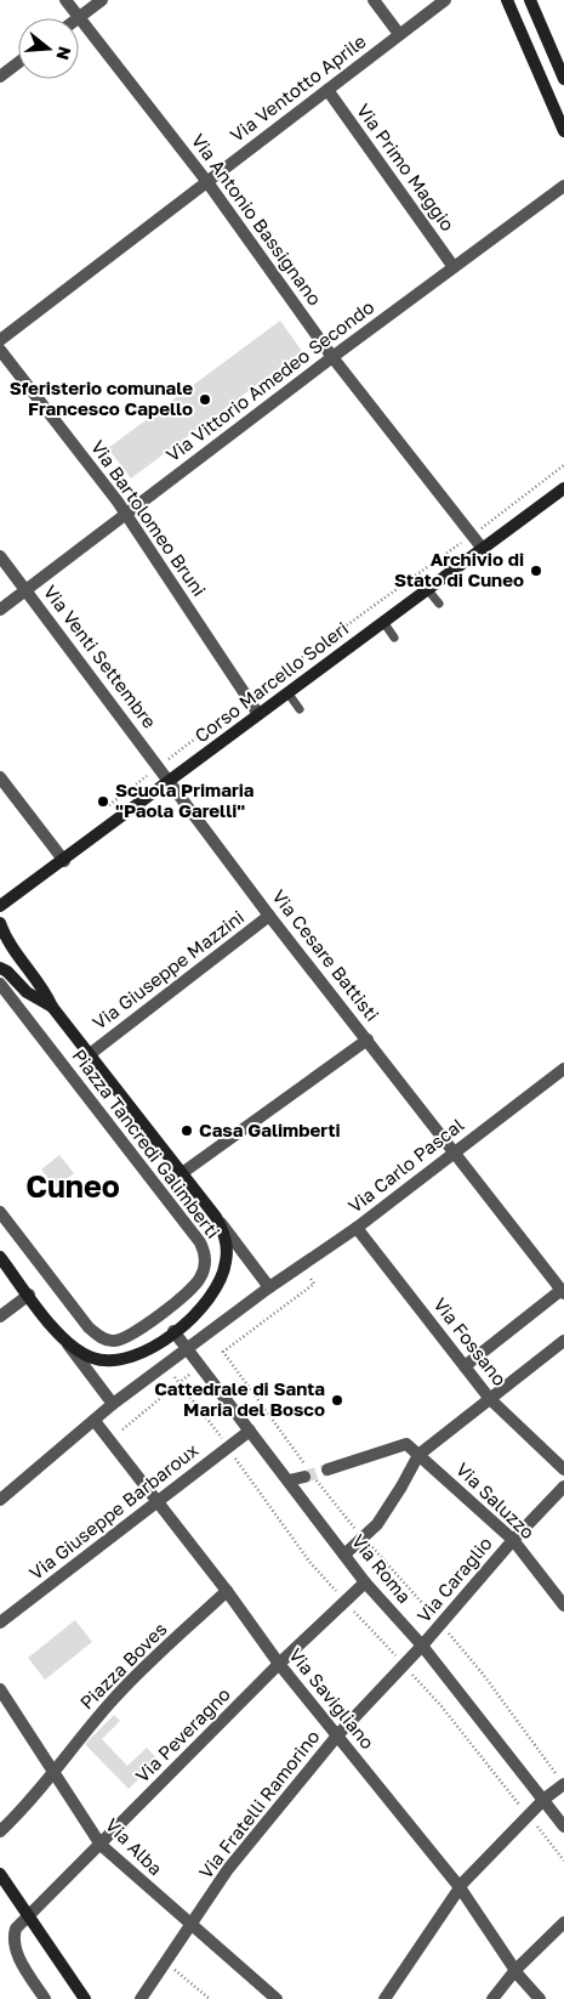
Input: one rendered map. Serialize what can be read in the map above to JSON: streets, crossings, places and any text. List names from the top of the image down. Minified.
{"streets":{"street":["Via Ventotto Aprile","Via Primo Maggio","Via Antonio Bassignano","Via Vittorio Amedeo Secondo","Via Bartolomeo Bruni","Via Venti Settembre","Corso Marcello Soleri","Via Cesare Battisti","Via Giuseppe Mazzini","Piazza Tancredi Galimberti","Via Carlo Pascal","Via Fossano","Via Saluzzo","Via Giuseppe Barbaroux","Via Roma","Via Caraglio","Piazza Boves","Via Savigliano","Via Peveragno","Via Fratelli Ramorino","Via Alba"]},"crossings":[["Via Ventotto Aprile","Via Primo Maggio"],["Via Ventotto Aprile","Via Antonio Bassignano"],["Via Primo Maggio","Via Vittorio Amedeo Secondo"],["Via Antonio Bassignano","Via Vittorio Amedeo Secondo"],["Via Antonio Bassignano","Corso Marcello Soleri"],["Via Vittorio Amedeo Secondo","Via Bartolomeo Bruni"],["Via Vittorio Amedeo Secondo","Via Venti Settembre"],["Via Bartolomeo Bruni","Corso Marcello Soleri"],["Via Venti Settembre","Corso Marcello Soleri"],["Via Venti Settembre","Via Cesare Battisti"],["Corso Marcello Soleri","Via Cesare Battisti"],["Corso Marcello Soleri","Piazza Tancredi Galimberti"],["Via Cesare Battisti","Via Giuseppe Mazzini"],["Via Cesare Battisti","Via Carlo Pascal"],["Via Giuseppe Mazzini","Piazza Tancredi Galimberti"],["Piazza Tancredi Galimberti","Via Carlo Pascal"],["Piazza Tancredi Galimberti","Via Roma"],["Via Carlo Pascal","Via Fossano"],["Via Saluzzo","Via Caraglio"],["Via Giuseppe Barbaroux","Via Roma"],["Via Giuseppe Barbaroux","Via Savigliano"],["Via Roma","Via Caraglio"],["Via Roma","Via Peveragno"],["Via Roma","Via Fratelli Ramorino"],["Via Caraglio","Via Fratelli Ramorino"],["Piazza Boves","Via Savigliano"],["Piazza Boves","Via Alba"],["Via Savigliano","Via Peveragno"],["Via Savigliano","Via Fratelli Ramorino"],["Via Peveragno","Via Alba"],["Via Fratelli Ramorino","Via Alba"]],"districts":["Cuneo"],"places":["Sferisterio comunale Francesco Capello","Archivio di Stato di Cuneo","Scuola Primaria \"Paola Garelli\"","Casa Galimberti","Cattedrale di Santa Maria del Bosco"],"north":"right"}
